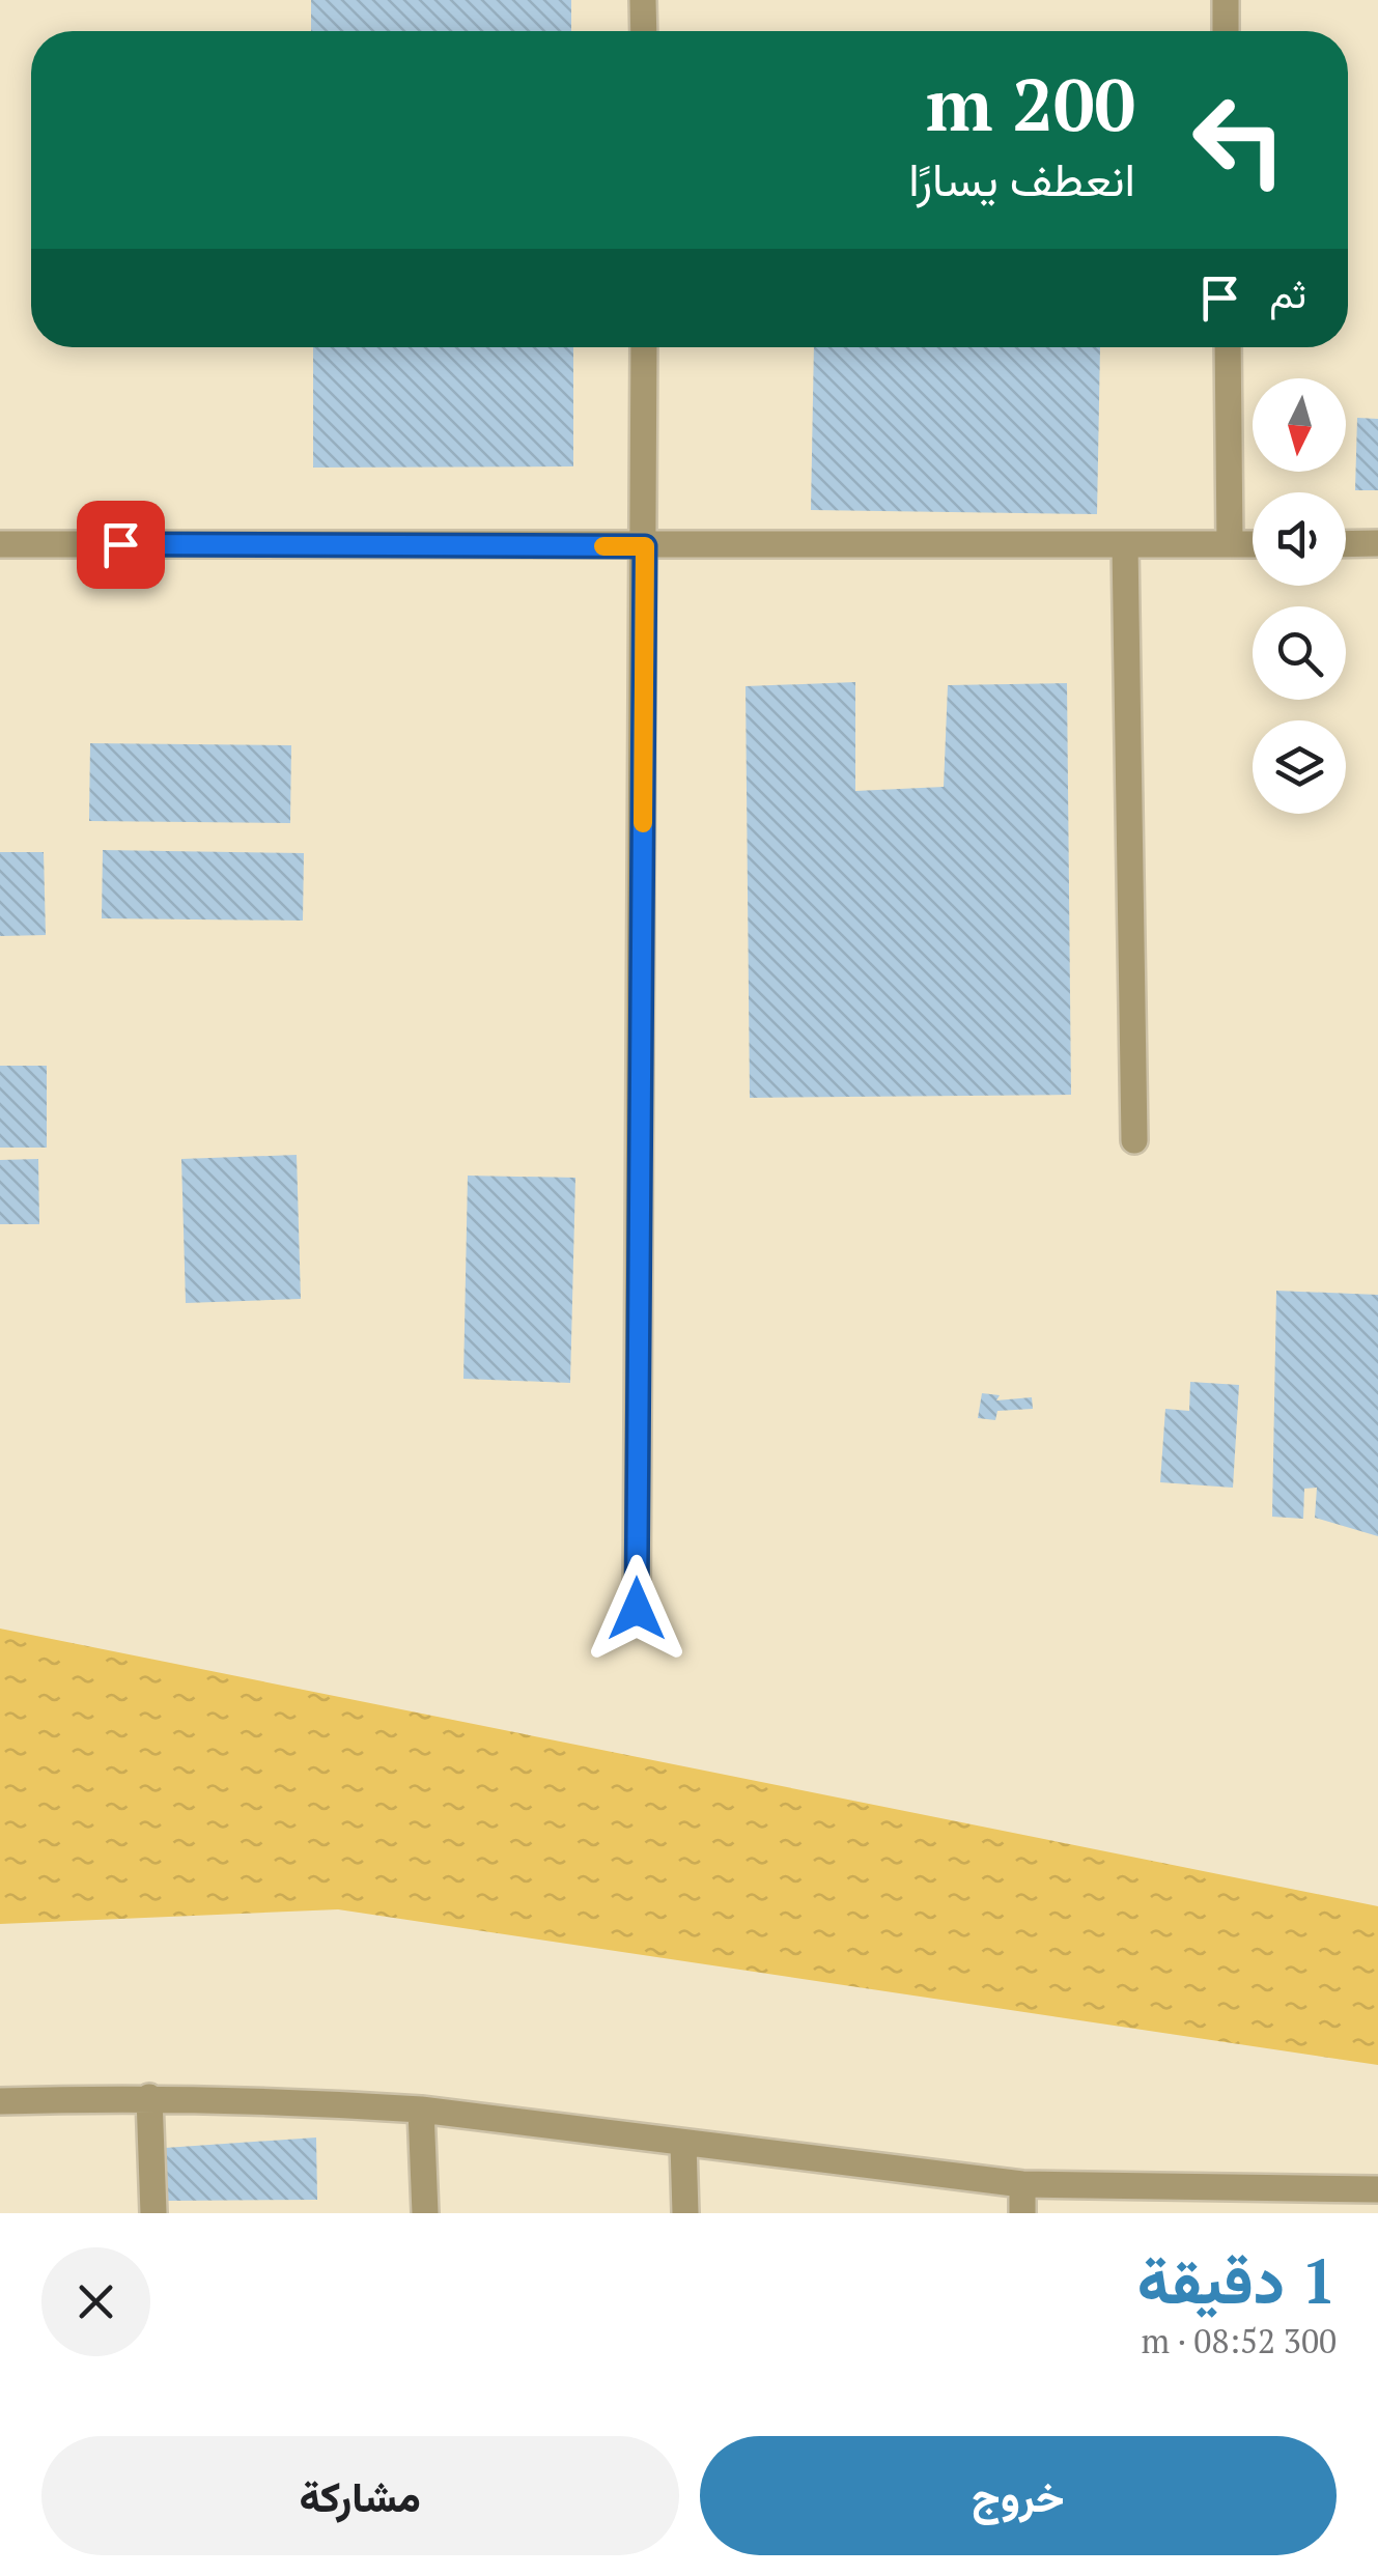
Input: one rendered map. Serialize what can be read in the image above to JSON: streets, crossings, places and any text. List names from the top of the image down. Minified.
{"north":"bottom","page":{"turn":["200 m","انعطف يسارًا"],"then":"ثم","heading":["1 دقيقة","300 m · 08:52"],"buttons":["خروج","مشاركة"]}}
